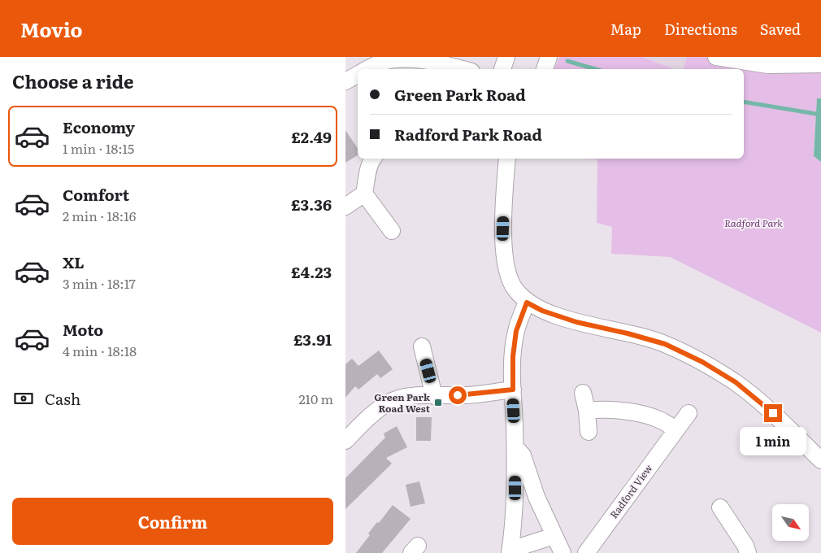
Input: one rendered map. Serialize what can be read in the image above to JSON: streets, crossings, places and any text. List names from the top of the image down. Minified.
{"streets":{"street":["Radford View"]},"parks":["Radford Park"],"places":{"transit":["Green Park Road West"]},"north":"bottom right","page":{"header":"Movio","nav":["Map","Directions","Saved"],"heading":"Choose a ride","banner":["Green Park Road","Radford Park Road"],"list":[{"name":"Economy","note":"1 min · 18:15","value":"£2.49"},{"name":"Comfort","note":"2 min · 18:16","value":"£3.36"},{"name":"XL","note":"3 min · 18:17","value":"£4.23"},{"name":"Moto","note":"4 min · 18:18","value":"£3.91"}],"pay":["Cash","210 m"],"bubble":"1 min","buttons":"Confirm"}}
